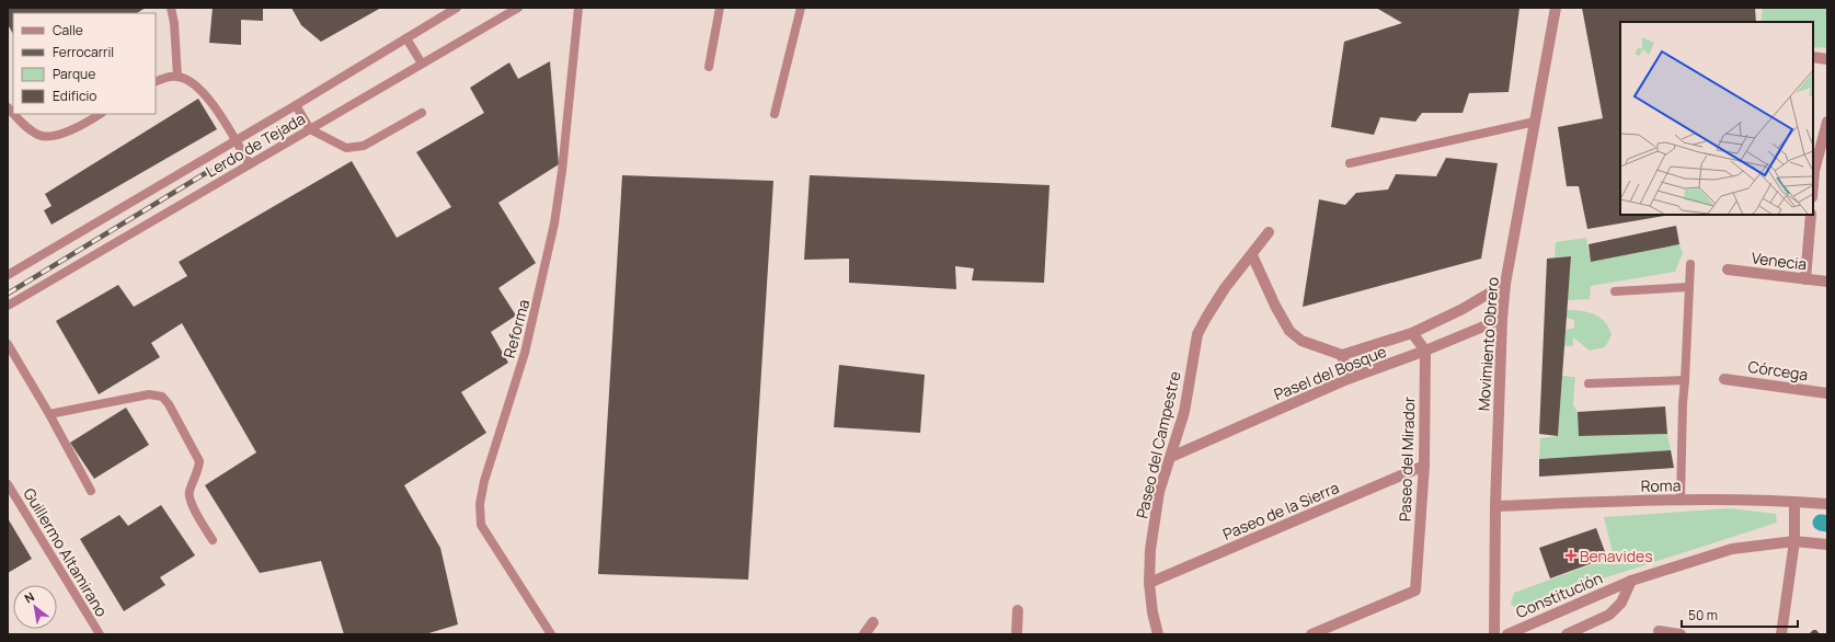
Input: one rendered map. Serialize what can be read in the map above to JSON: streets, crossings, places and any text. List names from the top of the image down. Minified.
{"streets":{"street":["Venecia","Movimiento Obrero","Córcega","Pasel del Bosque","Paseo del Campestre","Paseo del Mirador","Roma","Paseo de la Sierra","Constitución"],"lane":["Lerdo de Tejada","Reforma","Guillermo Altamirano"]},"crossings":[["Movimiento Obrero","Pasel del Bosque"],["Movimiento Obrero","Roma"],["Pasel del Bosque","Paseo del Campestre"],["Pasel del Bosque","Paseo del Mirador"],["Paseo del Campestre","Paseo de la Sierra"],["Paseo del Mirador","Paseo de la Sierra"]],"places":{"health":["Benavides"]},"legend":["Calle","Ferrocarril","Parque","Edificio"],"scale_bar":"50 m","north":"top left"}
